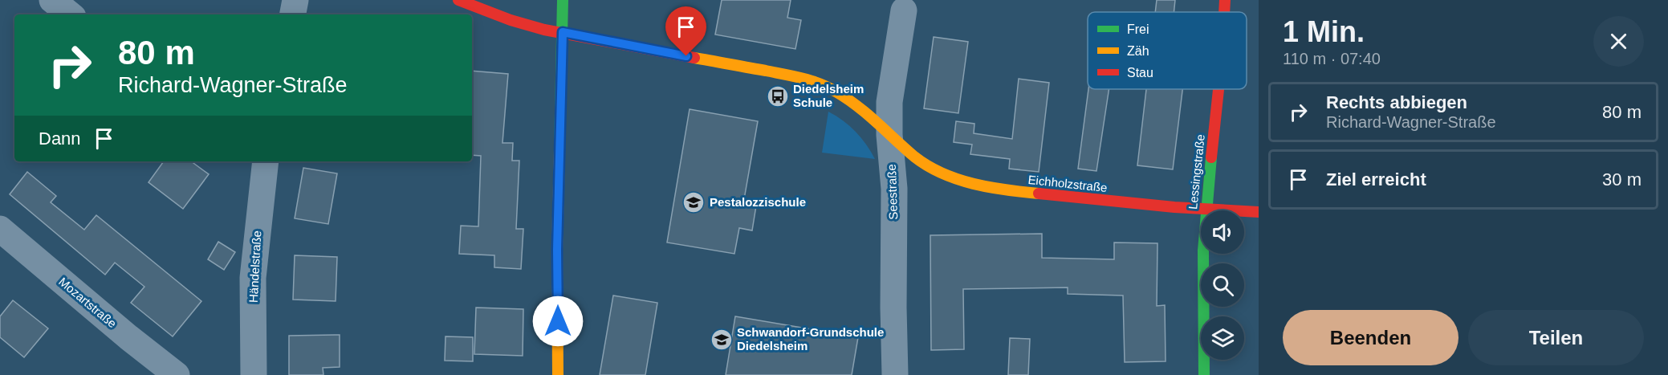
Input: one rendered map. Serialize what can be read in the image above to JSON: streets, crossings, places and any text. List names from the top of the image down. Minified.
{"streets":{"street":["Lessingstraße","Eichholzstraße","Seestraße","Händelstraße","Mozartstraße"]},"crossings":[["Lessingstraße","Eichholzstraße"],["Eichholzstraße","Seestraße"]],"places":{"bus stop":["Diedelsheim Schule"],"school or university":["Pestalozzischule","Schwandorf-Grundschule Diedelsheim"]},"legend":["Frei","Zäh","Stau"],"page":{"heading":["1 Min.","110 m · 07:40"],"turn":["80 m","Richard-Wagner-Straße"],"list":[{"name":"Rechts abbiegen","note":"Richard-Wagner-Straße","value":"80 m"},{"name":"Ziel erreicht","value":"30 m"}],"then":"Dann","buttons":["Beenden","Teilen"]}}
